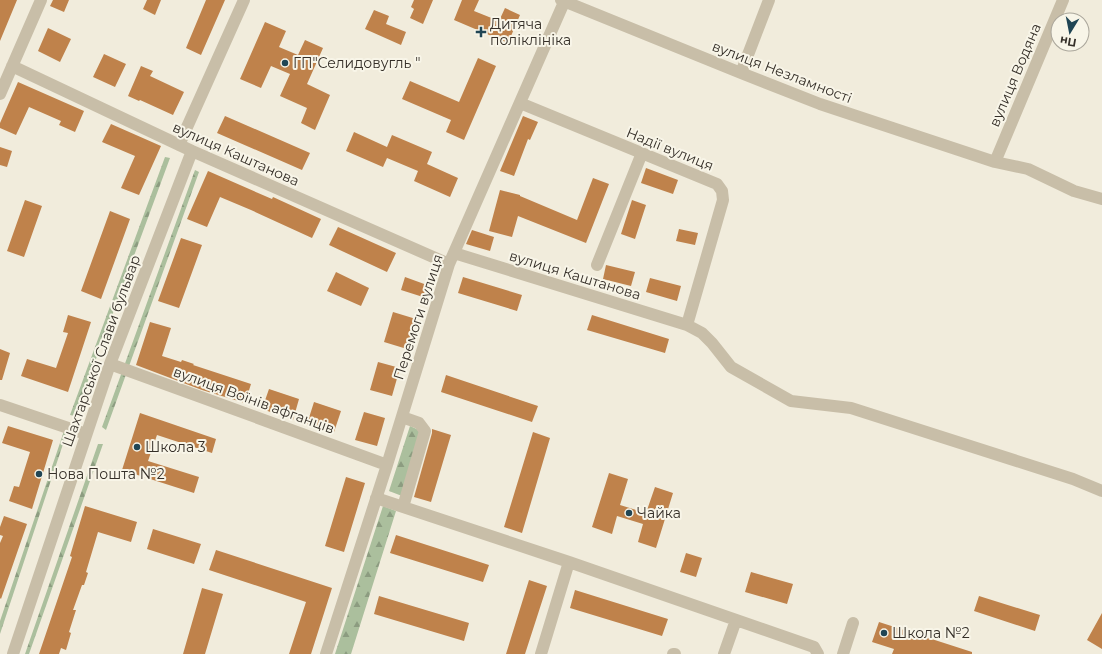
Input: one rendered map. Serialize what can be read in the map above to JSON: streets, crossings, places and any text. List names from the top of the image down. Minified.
{"streets":{"street":["вулиця Незламності","вулиця Водяна","Надії вулиця","вулиця Каштанова","Перемоги вулиця","Шахтарської Слави бульвар","вулиця Воїнів афганців"]},"crossings":[["вулиця Незламності","вулиця Водяна"],["вулиця Незламності","Перемоги вулиця"],["Надії вулиця","вулиця Каштанова"],["Надії вулиця","Перемоги вулиця"],["вулиця Каштанова","Перемоги вулиця"],["вулиця Каштанова","Шахтарської Слави бульвар"],["Перемоги вулиця","вулиця Воїнів афганців"],["Шахтарської Слави бульвар","вулиця Воїнів афганців"]],"places":{"health":["Дитяча поліклініка"],"other":["ГП\"Селидовугль \"","Школа 3","Нова Пошта №2","Чайка","Школа №2"]},"north":"bottom"}
